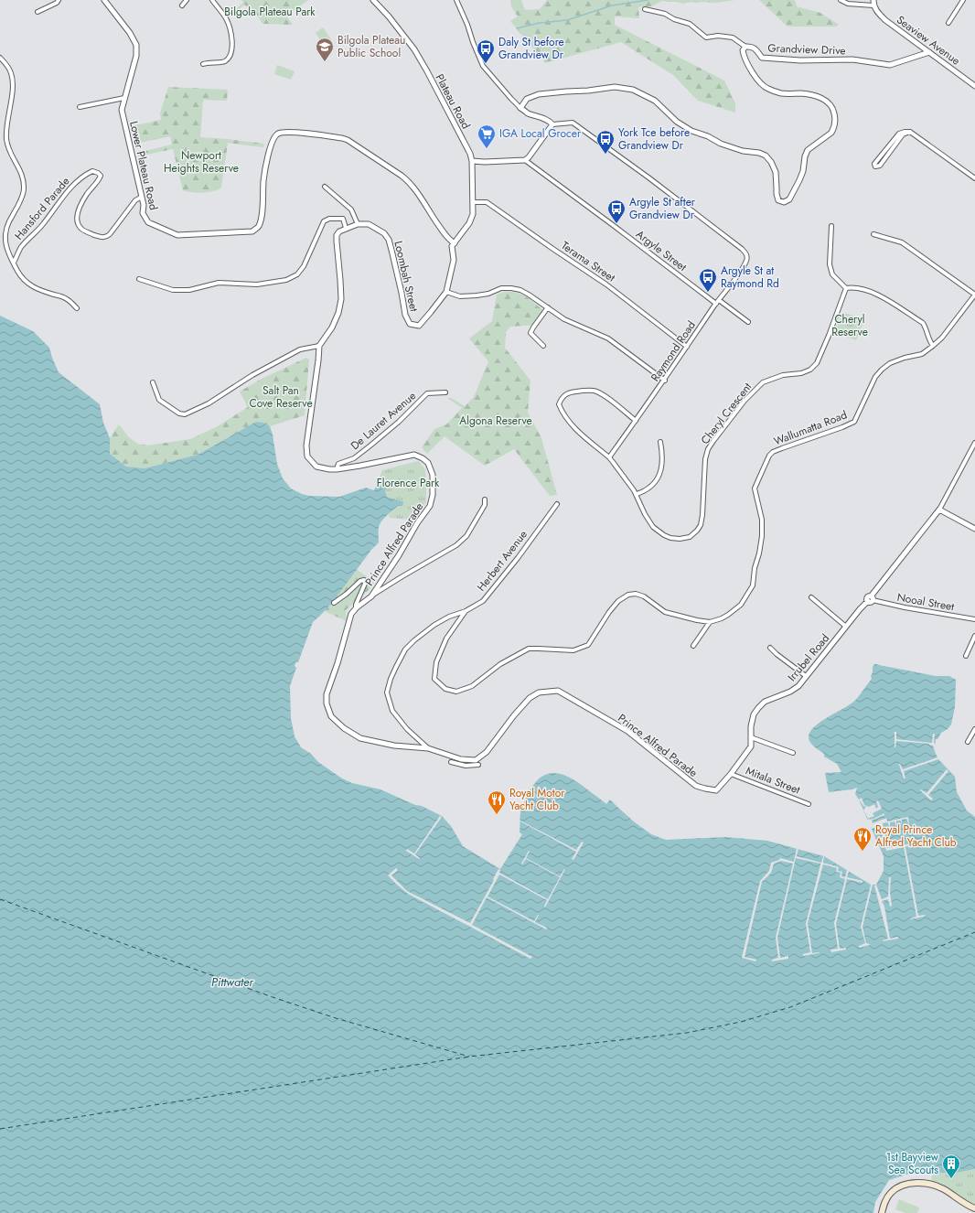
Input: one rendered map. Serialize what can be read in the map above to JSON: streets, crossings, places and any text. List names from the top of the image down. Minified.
{"streets":{"street":["Seaview Avenue","Grandview Drive","Plateau Road","Lower Plateau Road","Hansford Parade","Argyle Street","Terama Street","Loombah Street","Raymond Road","Cheryl Crescent","De Lauret Avenue","Wallumatta Road","Prince Alfred Parade","Herbert Avenue","Nooal Street","Irrubel Road","Mitala Street"]},"crossings":[["Seaview Avenue","Grandview Drive"],["Plateau Road","Lower Plateau Road"],["Plateau Road","Terama Street"],["Plateau Road","Loombah Street"],["Lower Plateau Road","Hansford Parade"],["Lower Plateau Road","Loombah Street"],["Argyle Street","Raymond Road"],["Terama Street","Raymond Road"],["Raymond Road","Cheryl Crescent"],["De Lauret Avenue","Prince Alfred Parade"],["Prince Alfred Parade","Herbert Avenue"],["Prince Alfred Parade","Irrubel Road"],["Nooal Street","Irrubel Road"],["Irrubel Road","Mitala Street"]],"water":["Pittwater"],"parks":["Bilgola Plateau Park","Newport Heights Reserve","Cheryl Reserve","Salt Pan Cove Reserve","Algona Reserve","Florence Park"],"places":{"school or university":["Bilgola Plateau Public School"],"bus stop":["Daly St before Grandview Dr","York Tce before Grandview Dr","Argyle St after Grandview Dr","Argyle St at Raymond Rd"],"supermarket":["IGA Local Grocer"],"restaurant":["Royal Motor Yacht Club","Royal Prince Alfred Yacht Club"],"building":["1st Bayview Sea Scouts"]}}
